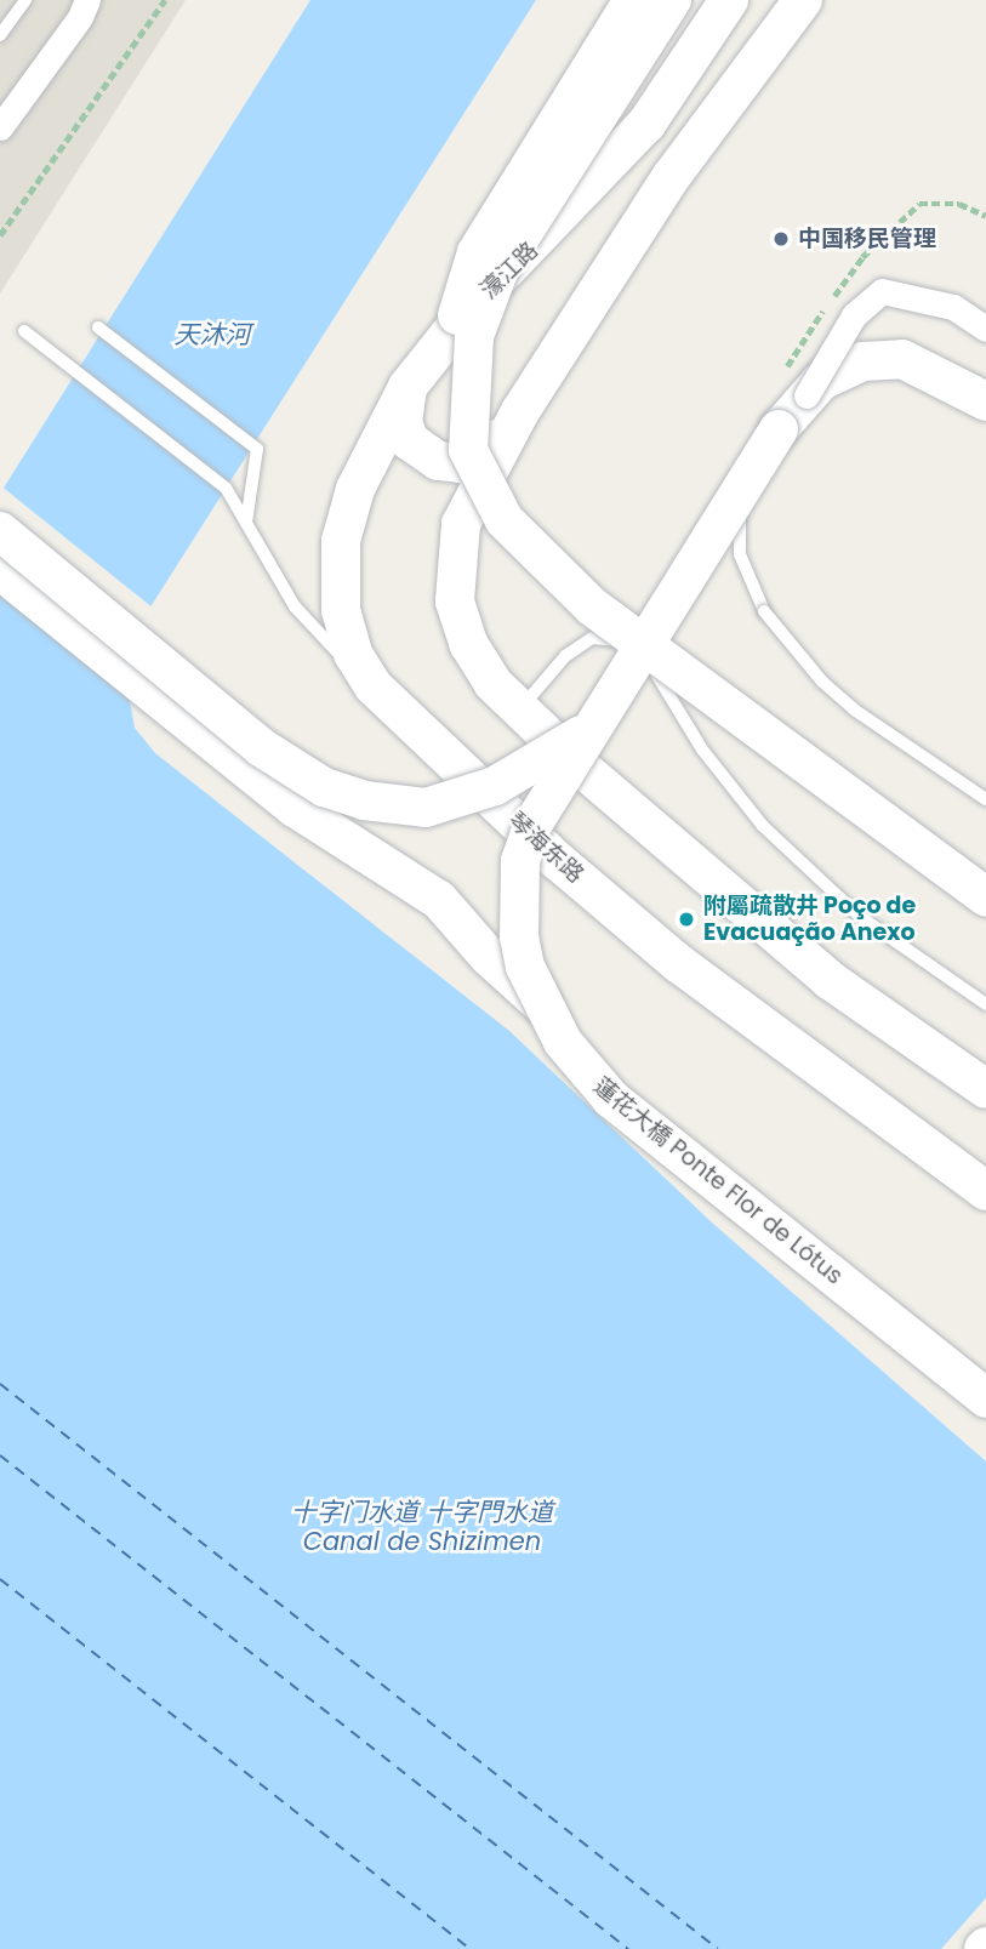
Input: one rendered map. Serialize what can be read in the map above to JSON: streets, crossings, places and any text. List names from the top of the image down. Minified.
{"streets":{"main road":["濠江路","琴海东路","蓮花大橋 Ponte Flor de Lótus"]},"crossings":[["濠江路","琴海东路"]],"water":["天沐河","十字门水道 十字門水道 Canal de Shizimen"],"places":["中国移民管理","附屬疏散井 Poço de Evacuação Anexo"]}
